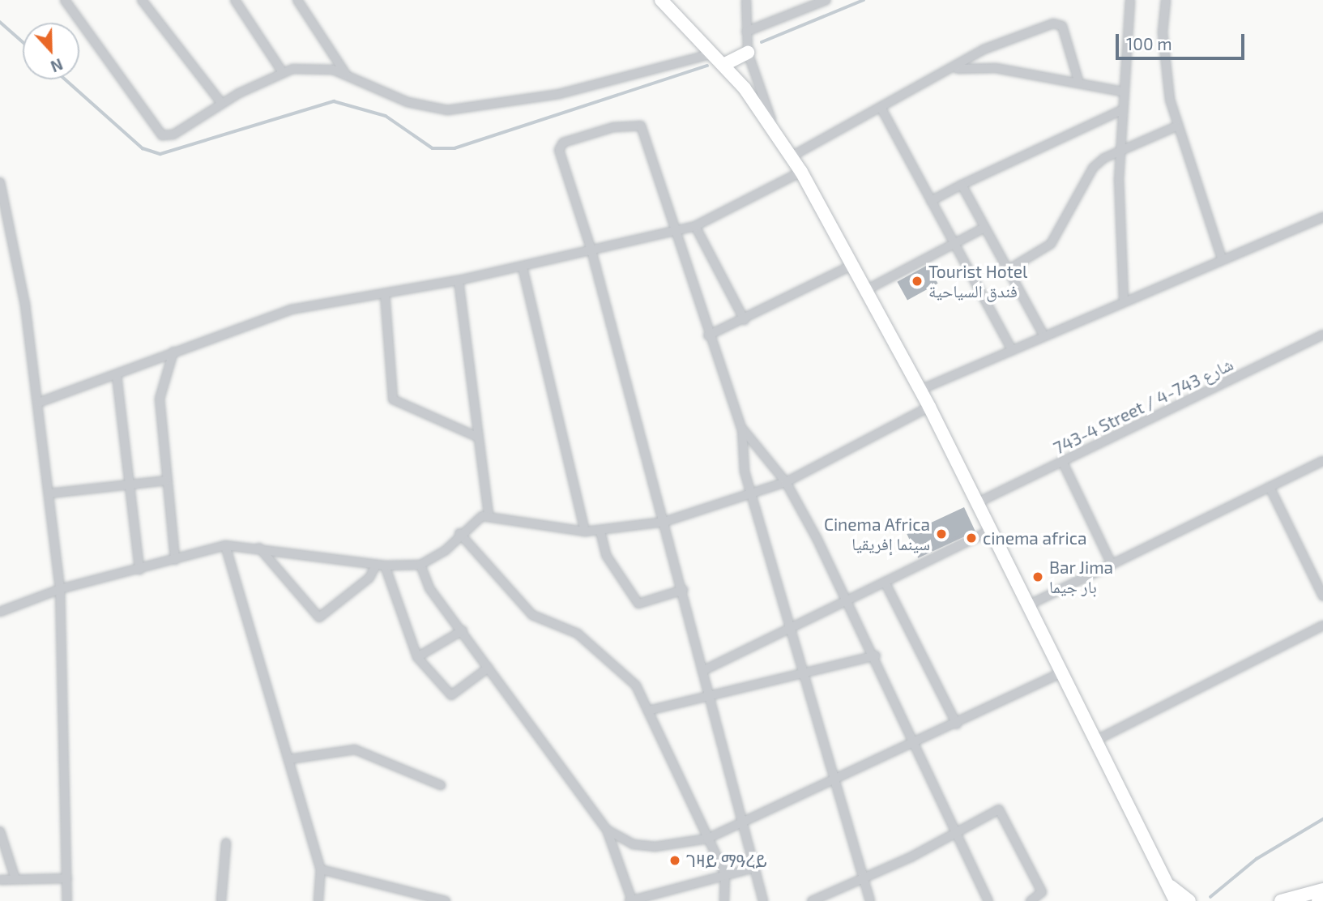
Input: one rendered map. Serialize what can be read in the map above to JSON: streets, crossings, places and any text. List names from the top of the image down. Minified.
{"streets":{"street":["743-4 Street / شارع 743-4"]},"places":["Tourist Hotel فندق السياحية","Cinema Africa سينما إفريقيا","cinema africa","Bar Jima بار جيما","ገዛይ ማዓረይ"],"scale_bar":"100 m","north":"bottom"}
